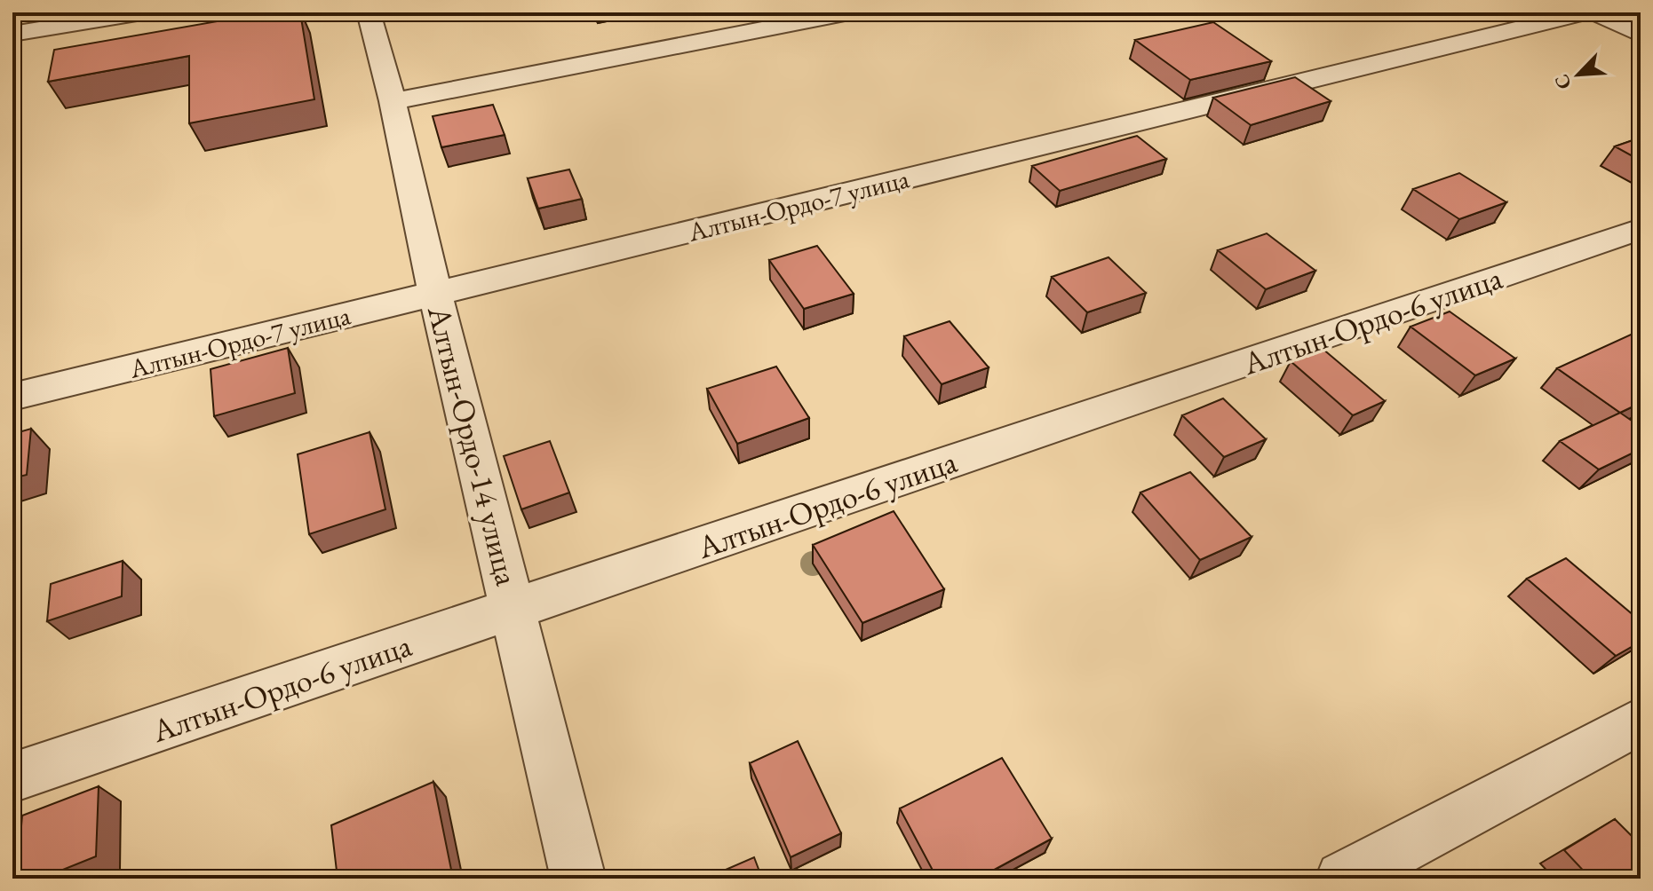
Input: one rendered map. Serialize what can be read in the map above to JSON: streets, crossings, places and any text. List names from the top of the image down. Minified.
{"streets":{"street":["Алтын-Ордо-7 улица","Алтын-Ордо-6 улица","Алтын-Ордо-14 улица"]},"crossings":[["Алтын-Ордо-7 улица","Алтын-Ордо-14 улица"],["Алтын-Ордо-6 улица","Алтын-Ордо-14 улица"]],"north":"bottom left"}
